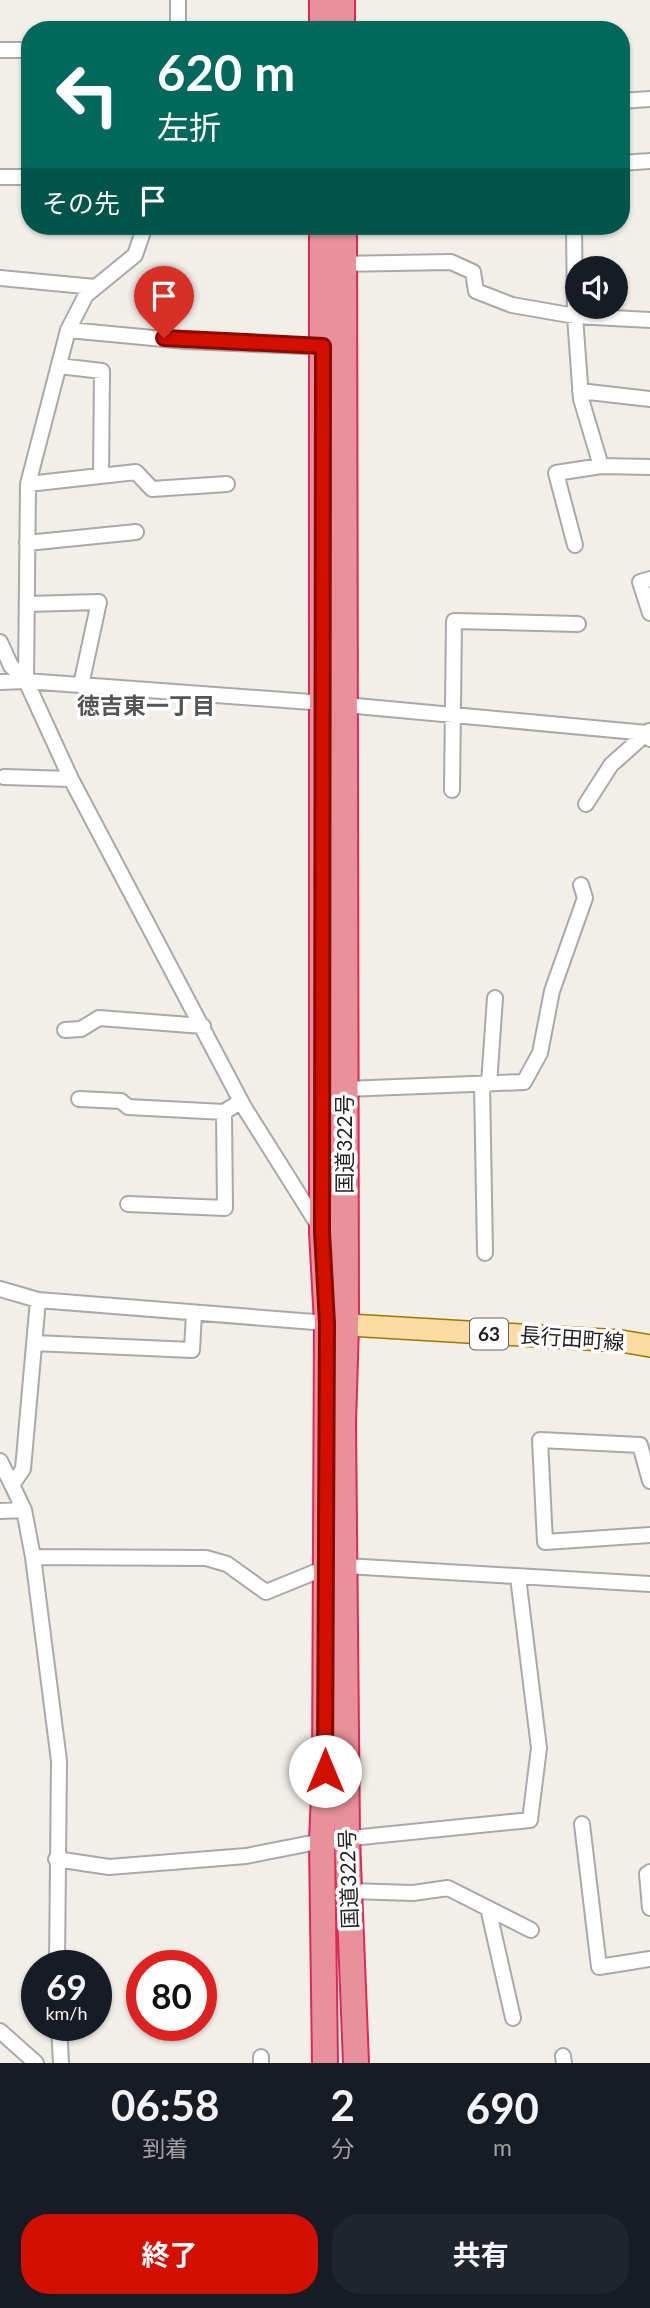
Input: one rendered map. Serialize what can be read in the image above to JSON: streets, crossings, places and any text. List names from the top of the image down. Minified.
{"streets":{"highway":["国道322号"],"main road":["63","長行田町線"]},"crossings":[["国道322号","長行田町線"]],"districts":["徳吉東一丁目"],"page":{"turn":["620 m","左折"],"then":"その先","speed":"69 km/h","limit":"80","eta":["06:58","到着","2","分","690","m"],"buttons":["終了","共有"]}}
